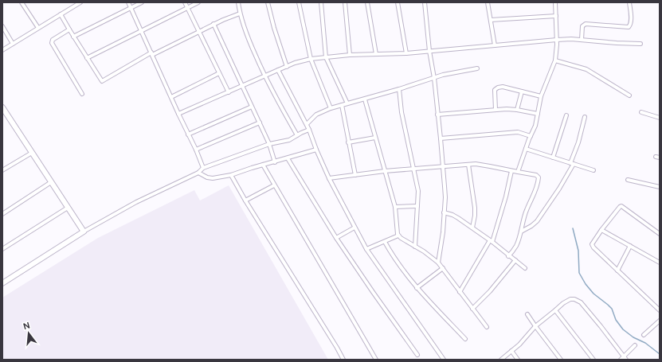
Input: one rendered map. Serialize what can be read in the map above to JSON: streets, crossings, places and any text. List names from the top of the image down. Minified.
{"north":"top"}
